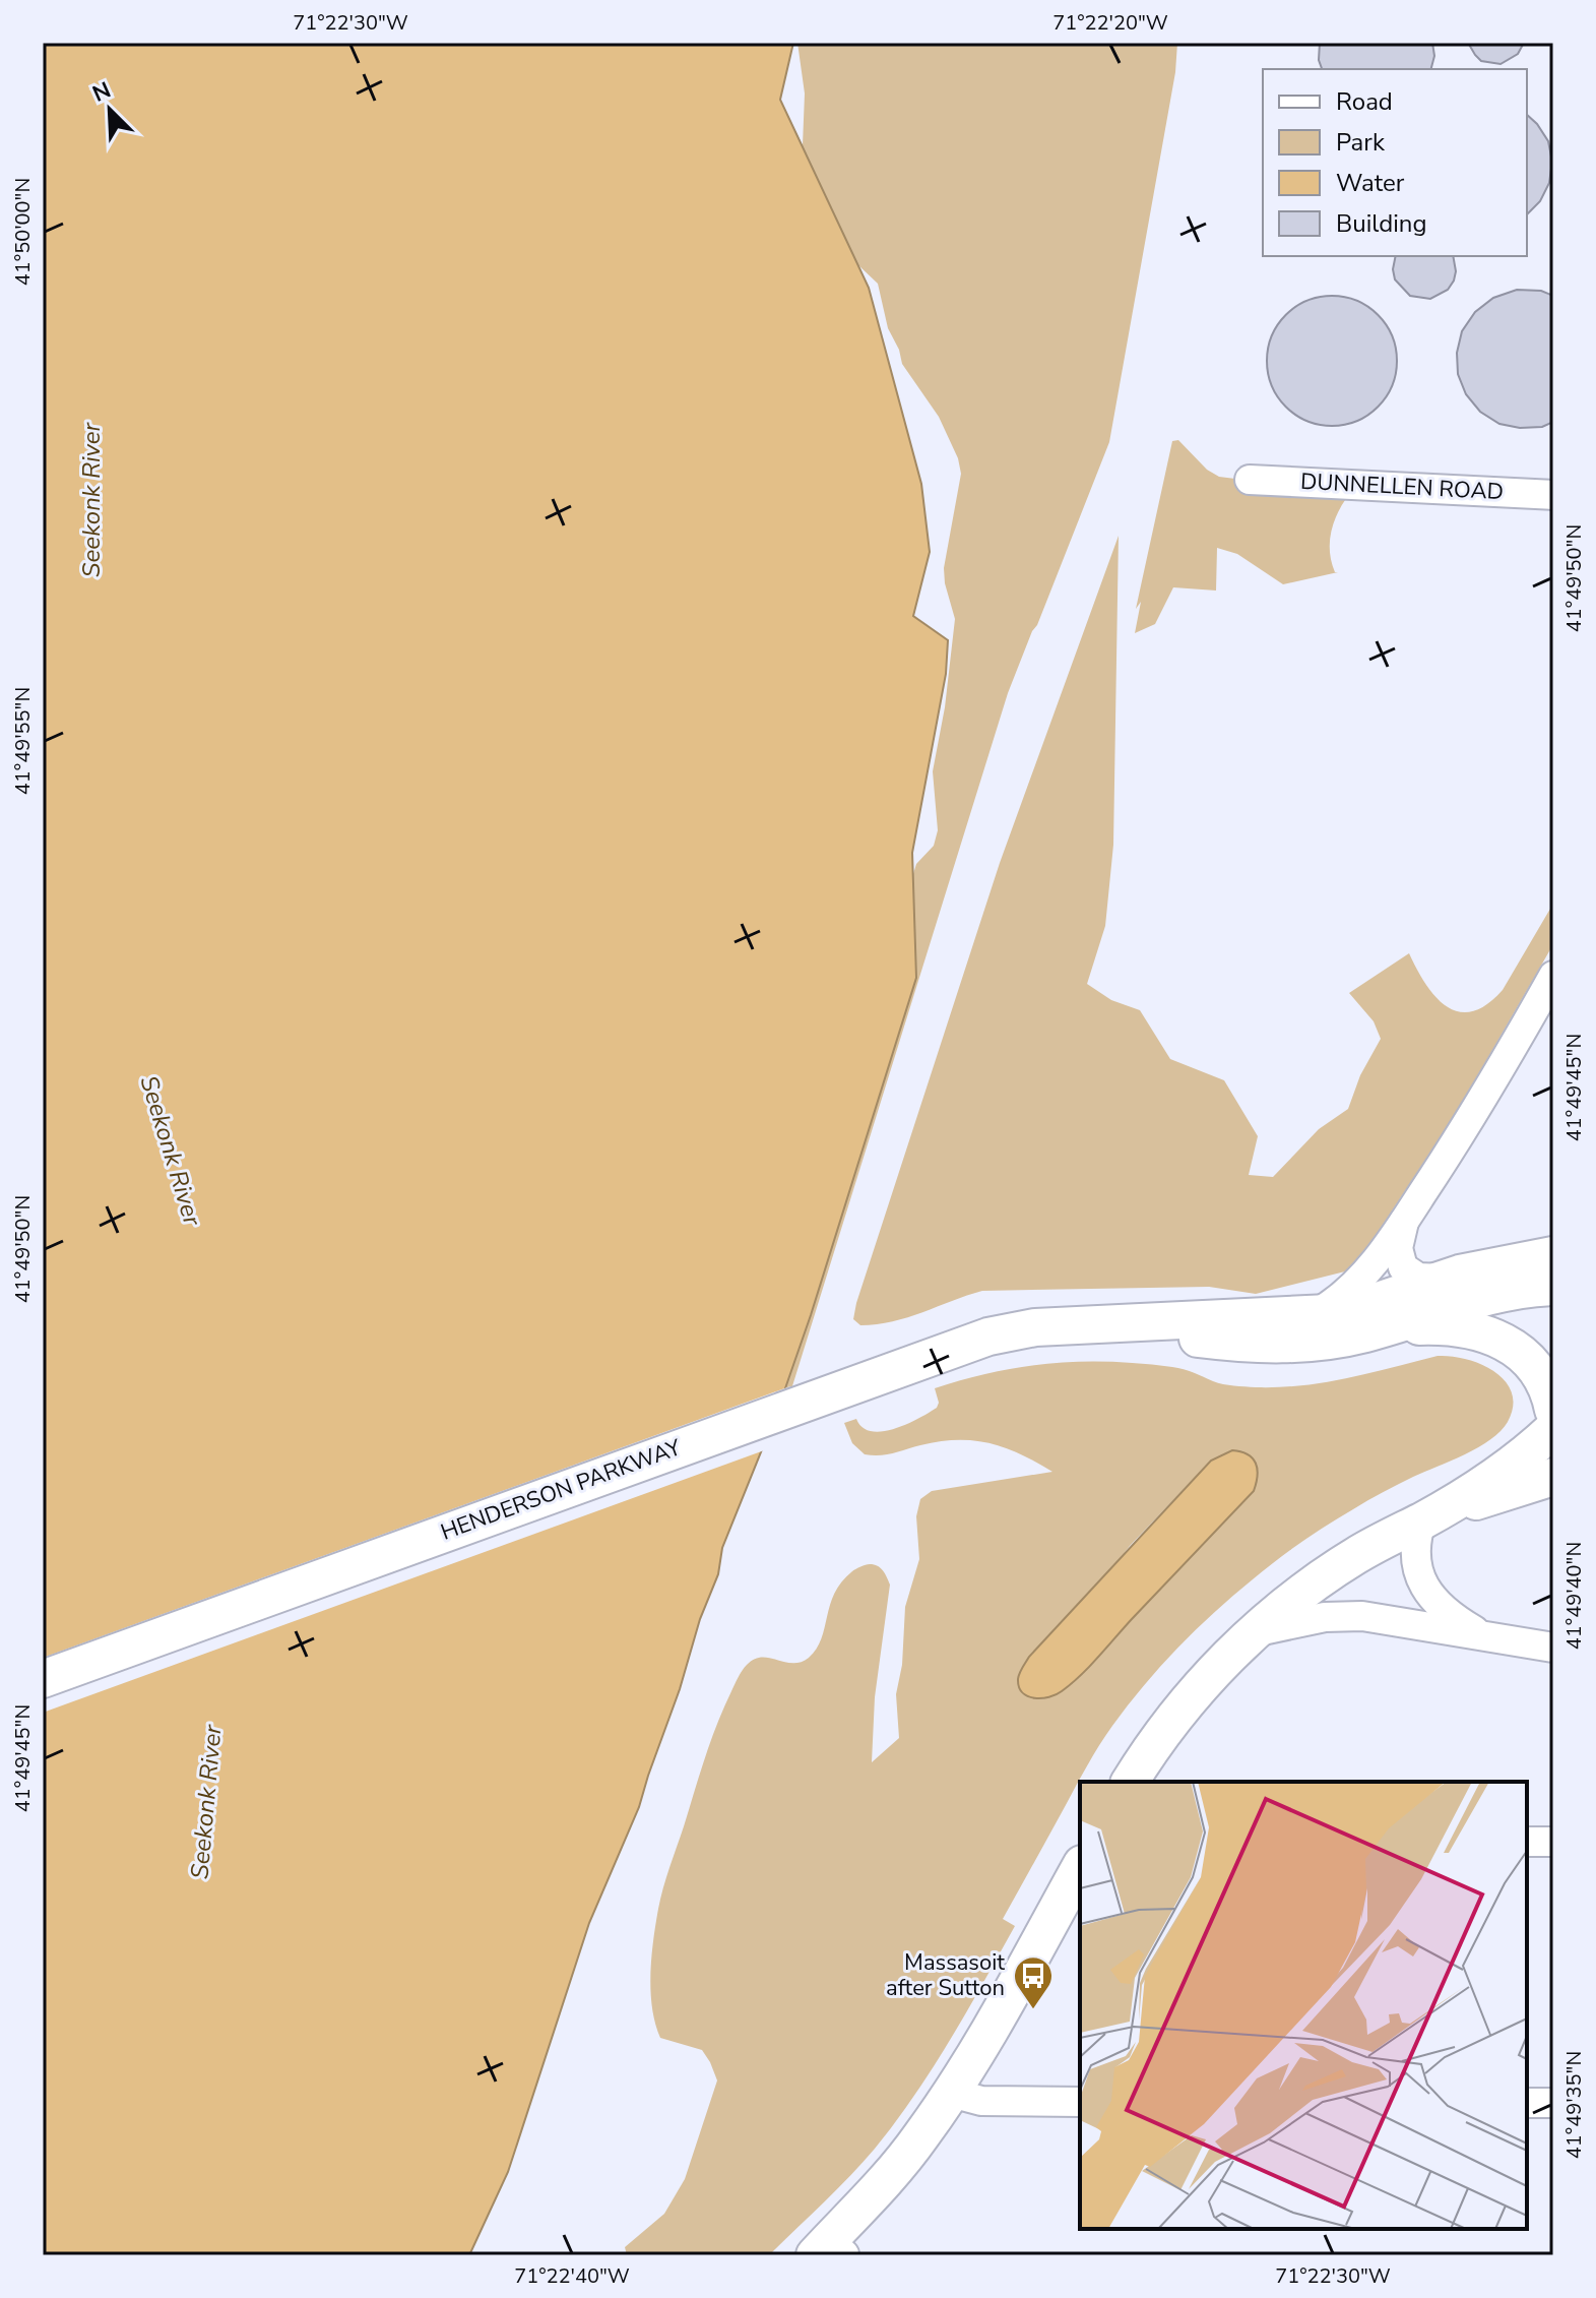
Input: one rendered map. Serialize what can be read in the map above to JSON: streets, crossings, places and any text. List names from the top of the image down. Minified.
{"streets":{"main road":["HENDERSON PARKWAY"],"street":["DUNNELLEN ROAD"]},"water":["Seekonk River"],"places":{"bus stop":["Massasoit after Sutton"]},"legend":["Road","Park","Water","Building"],"north":"top left","coordinates":["71°22'30\"W","71°22'20\"W","41°50'00\"N","41°49'50\"N","41°49'55\"N","41°49'45\"N","41°49'40\"N","41°49'35\"N","71°22'40\"W"]}
